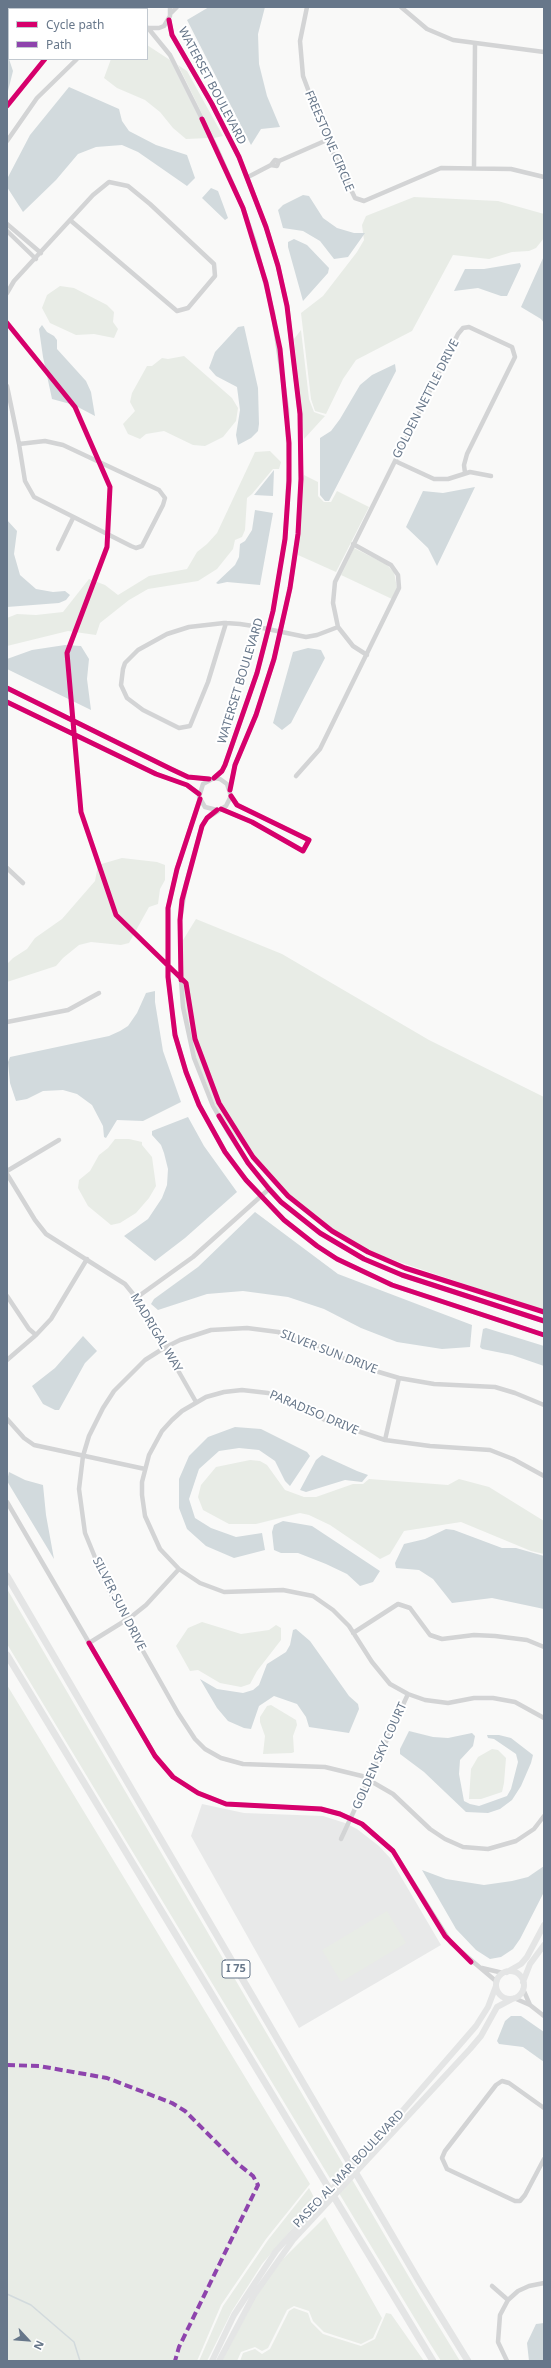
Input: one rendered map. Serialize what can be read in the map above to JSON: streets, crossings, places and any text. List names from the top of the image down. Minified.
{"streets":{"highway":["I 75"],"main road":["PASEO AL MAR BOULEVARD"],"street":["WATERSET BOULEVARD","FREESTONE CIRCLE","GOLDEN NETTLE DRIVE","MADRIGAL WAY","SILVER SUN DRIVE","PARADISO DRIVE","GOLDEN SKY COURT"]},"crossings":[["MADRIGAL WAY","SILVER SUN DRIVE"],["MADRIGAL WAY","PARADISO DRIVE"],["SILVER SUN DRIVE","GOLDEN SKY COURT"],["PARADISO DRIVE","GOLDEN SKY COURT"]],"legend":["Cycle path","Path"],"north":"bottom right"}
